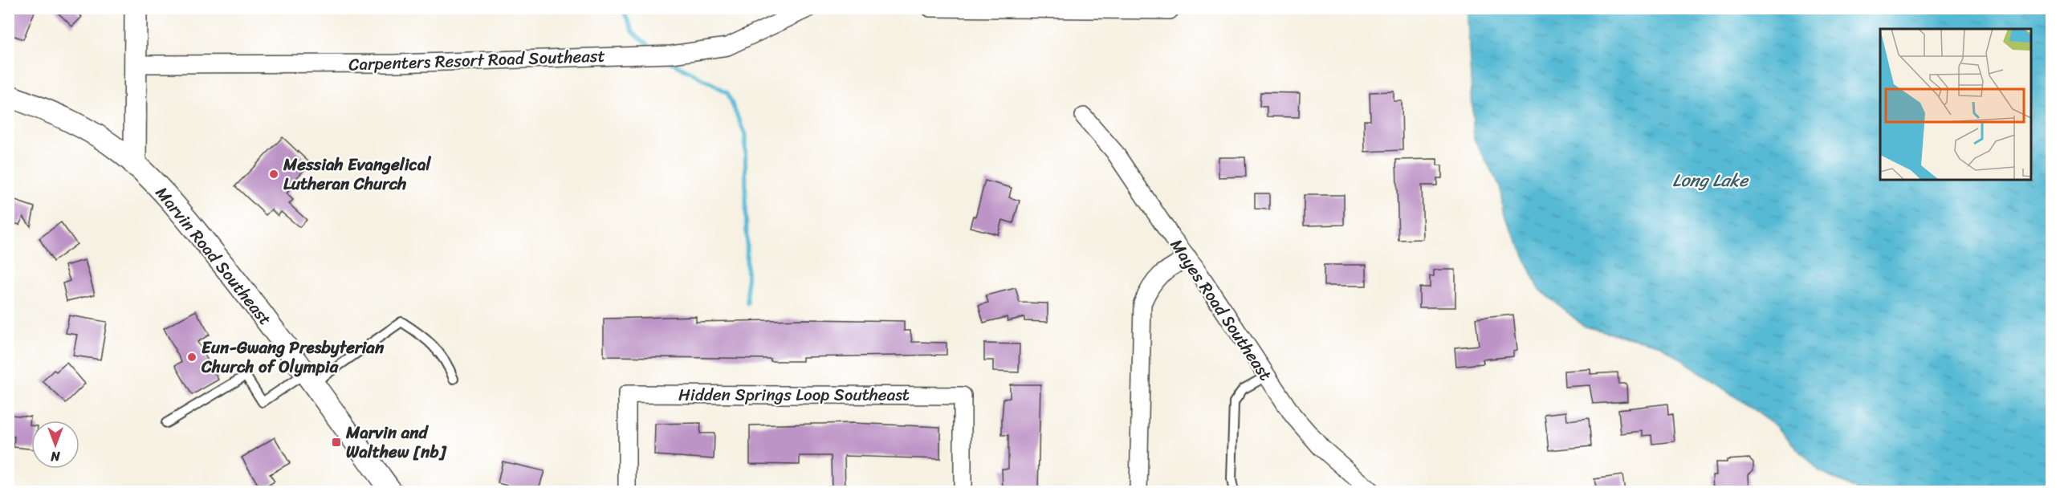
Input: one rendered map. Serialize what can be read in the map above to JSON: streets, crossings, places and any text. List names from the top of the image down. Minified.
{"streets":{"street":["Carpenters Resort Road Southeast","Marvin Road Southeast","Mayes Road Southeast","Hidden Springs Loop Southeast"]},"water":["Long Lake"],"places":{"other":["Messiah Evangelical Lutheran Church","Eun-Gwang Presbyterian Church of Olympia"],"transit":["Marvin and Walthew [nb]"]},"north":"bottom"}
